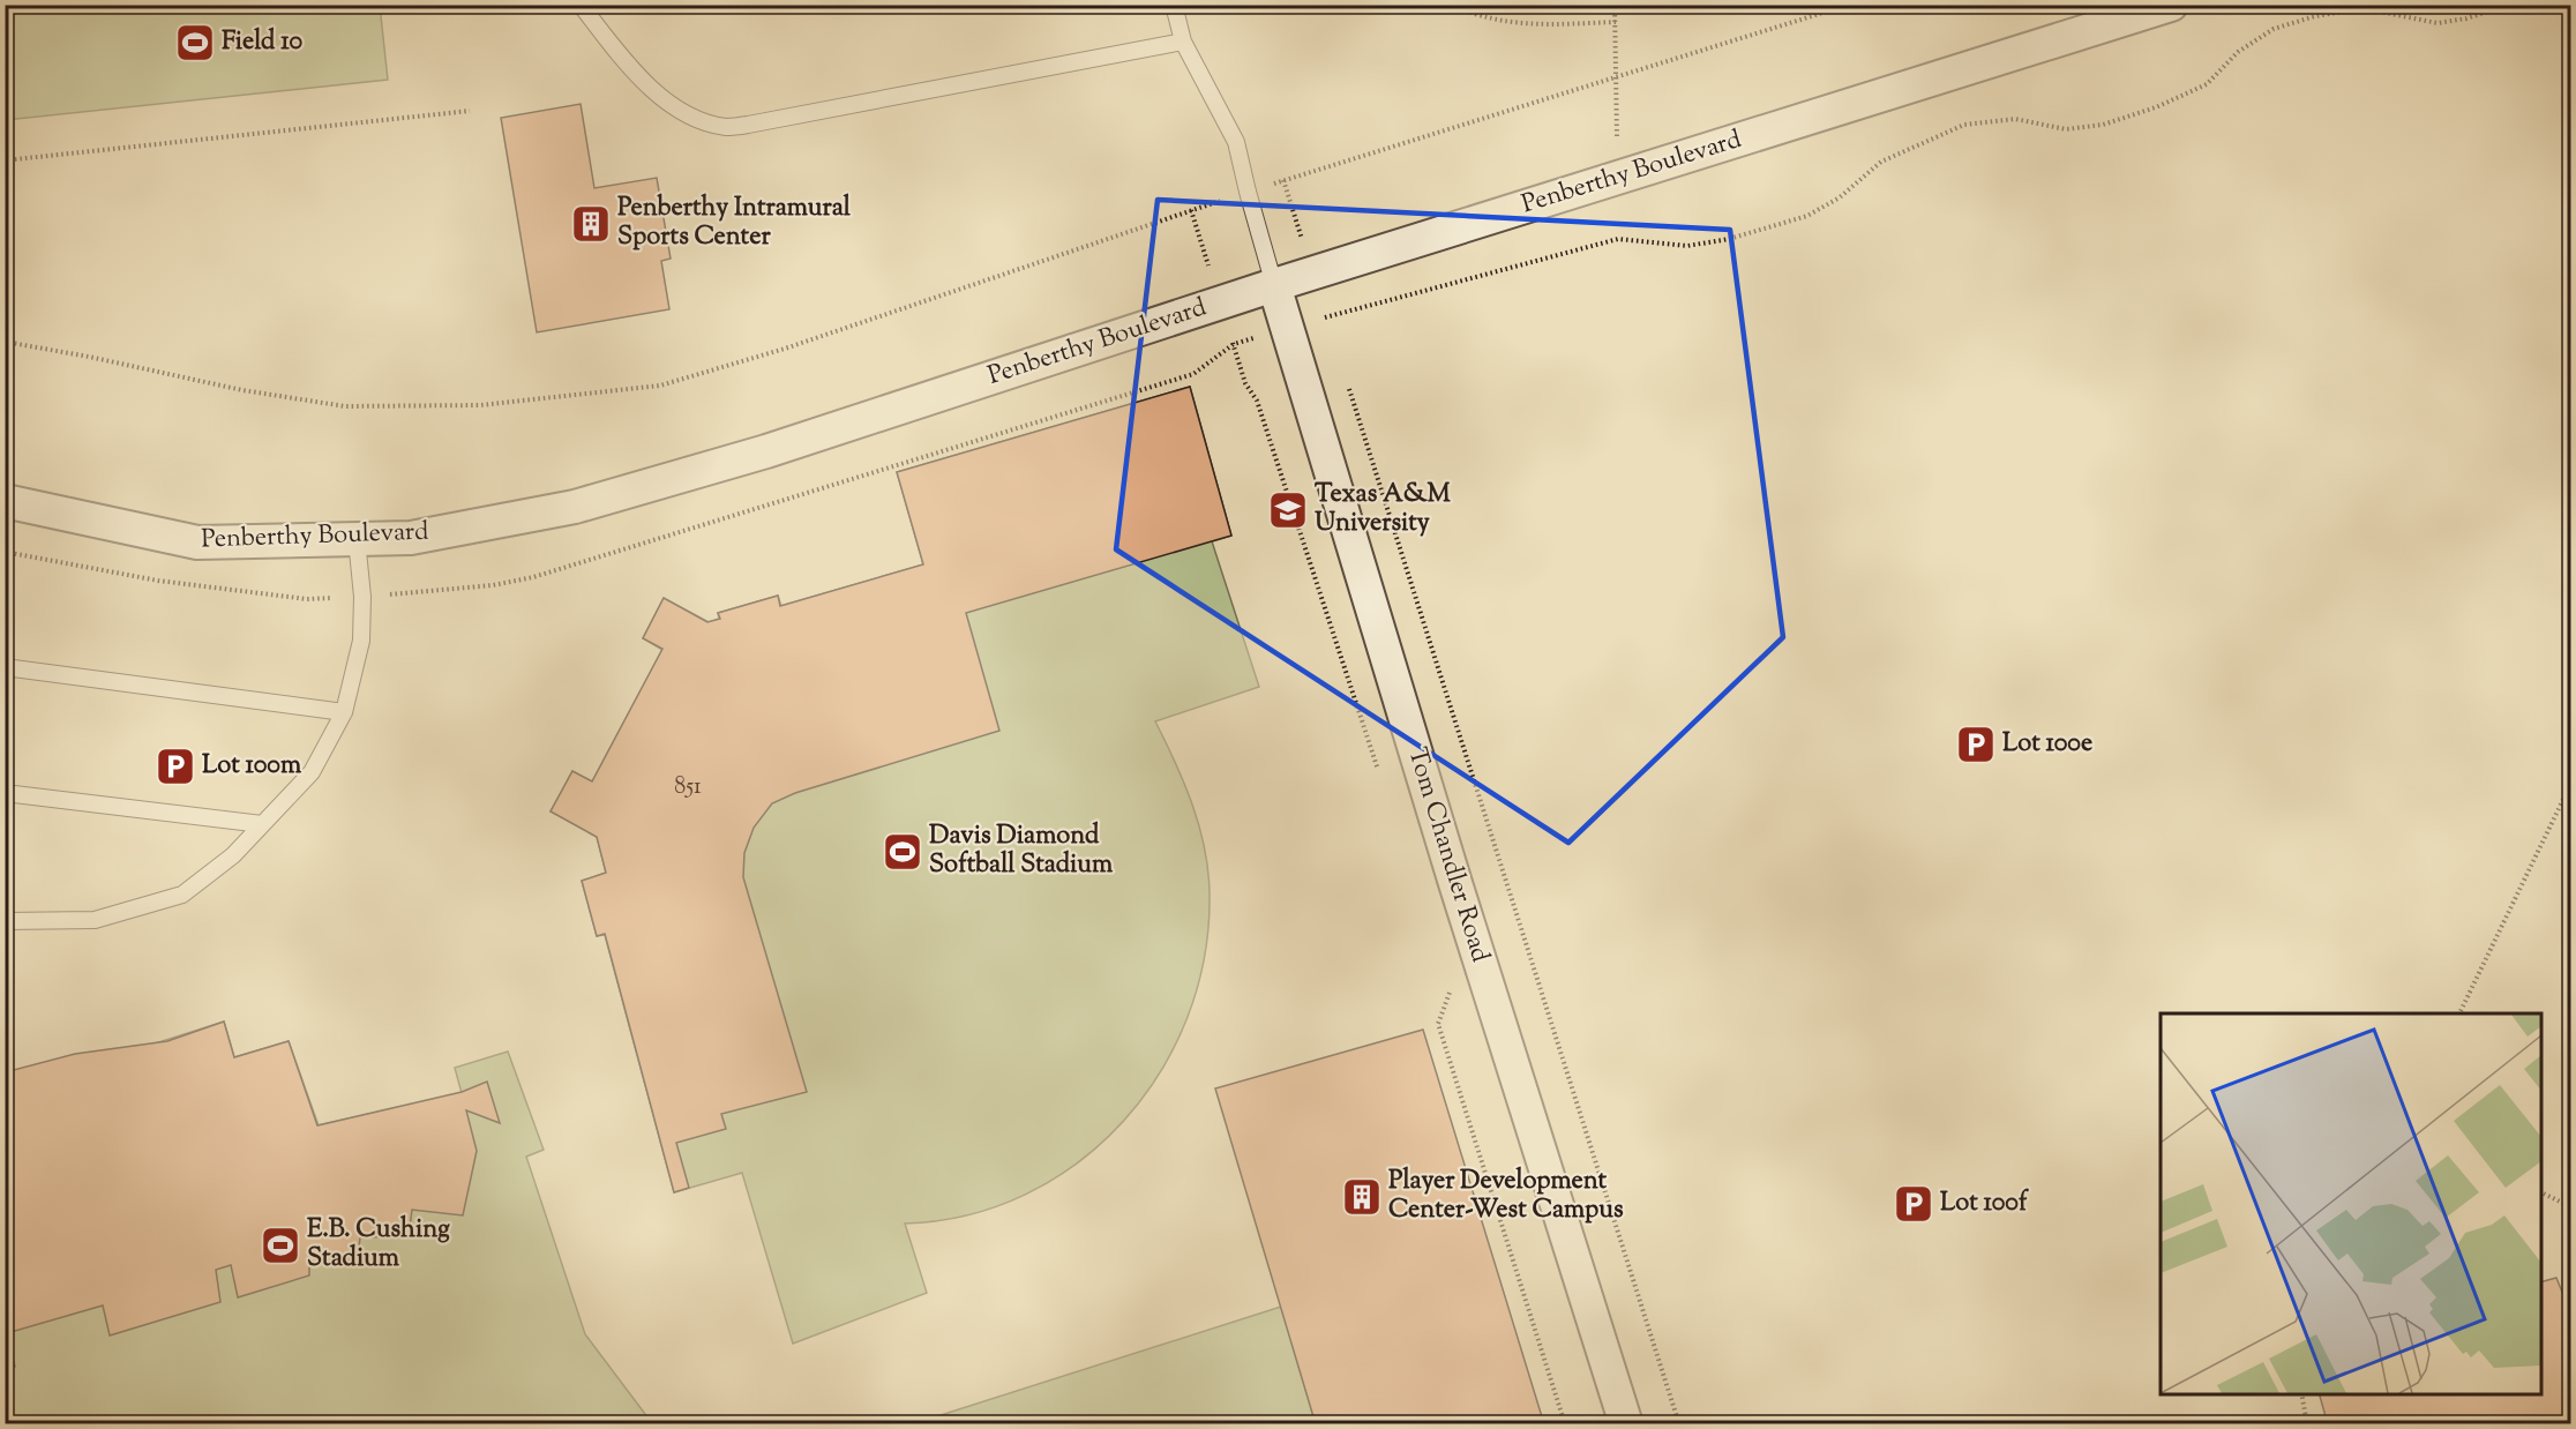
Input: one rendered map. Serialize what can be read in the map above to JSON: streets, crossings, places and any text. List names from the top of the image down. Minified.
{"streets":{"street":["Penberthy Boulevard","Tom Chandler Road"]},"crossings":[["Penberthy Boulevard","Tom Chandler Road"]],"places":{"sports":["Field 10","Davis Diamond Softball Stadium","E.B. Cushing Stadium"],"building":["Penberthy Intramural Sports Center","Player Development Center-West Campus"],"school or university":["Texas A&M University"],"parking":["Lot 100e","Lot 100m","Lot 100f"]},"house_numbers":["851"]}
